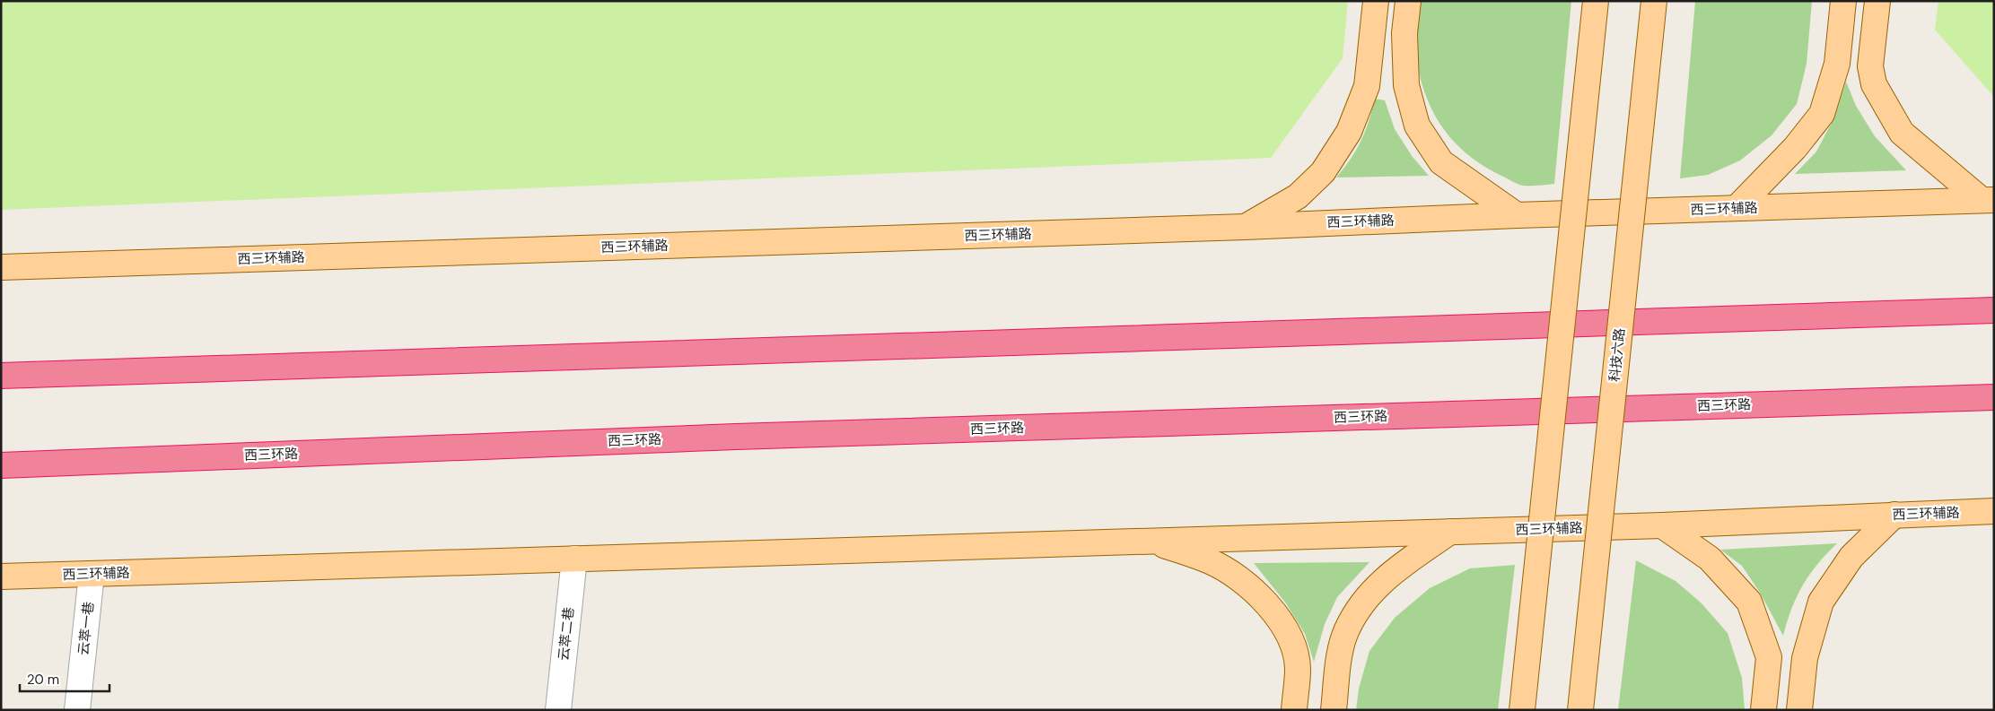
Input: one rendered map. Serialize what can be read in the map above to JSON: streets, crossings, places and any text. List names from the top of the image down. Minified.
{"streets":{"highway":["西三环路"],"main road":["西三环辅路","科技六路"],"street":["云萃一巷","云萃二巷"]},"crossings":[["西三环辅路","云萃一巷"],["西三环辅路","云萃二巷"]],"scale_bar":"20 m"}
